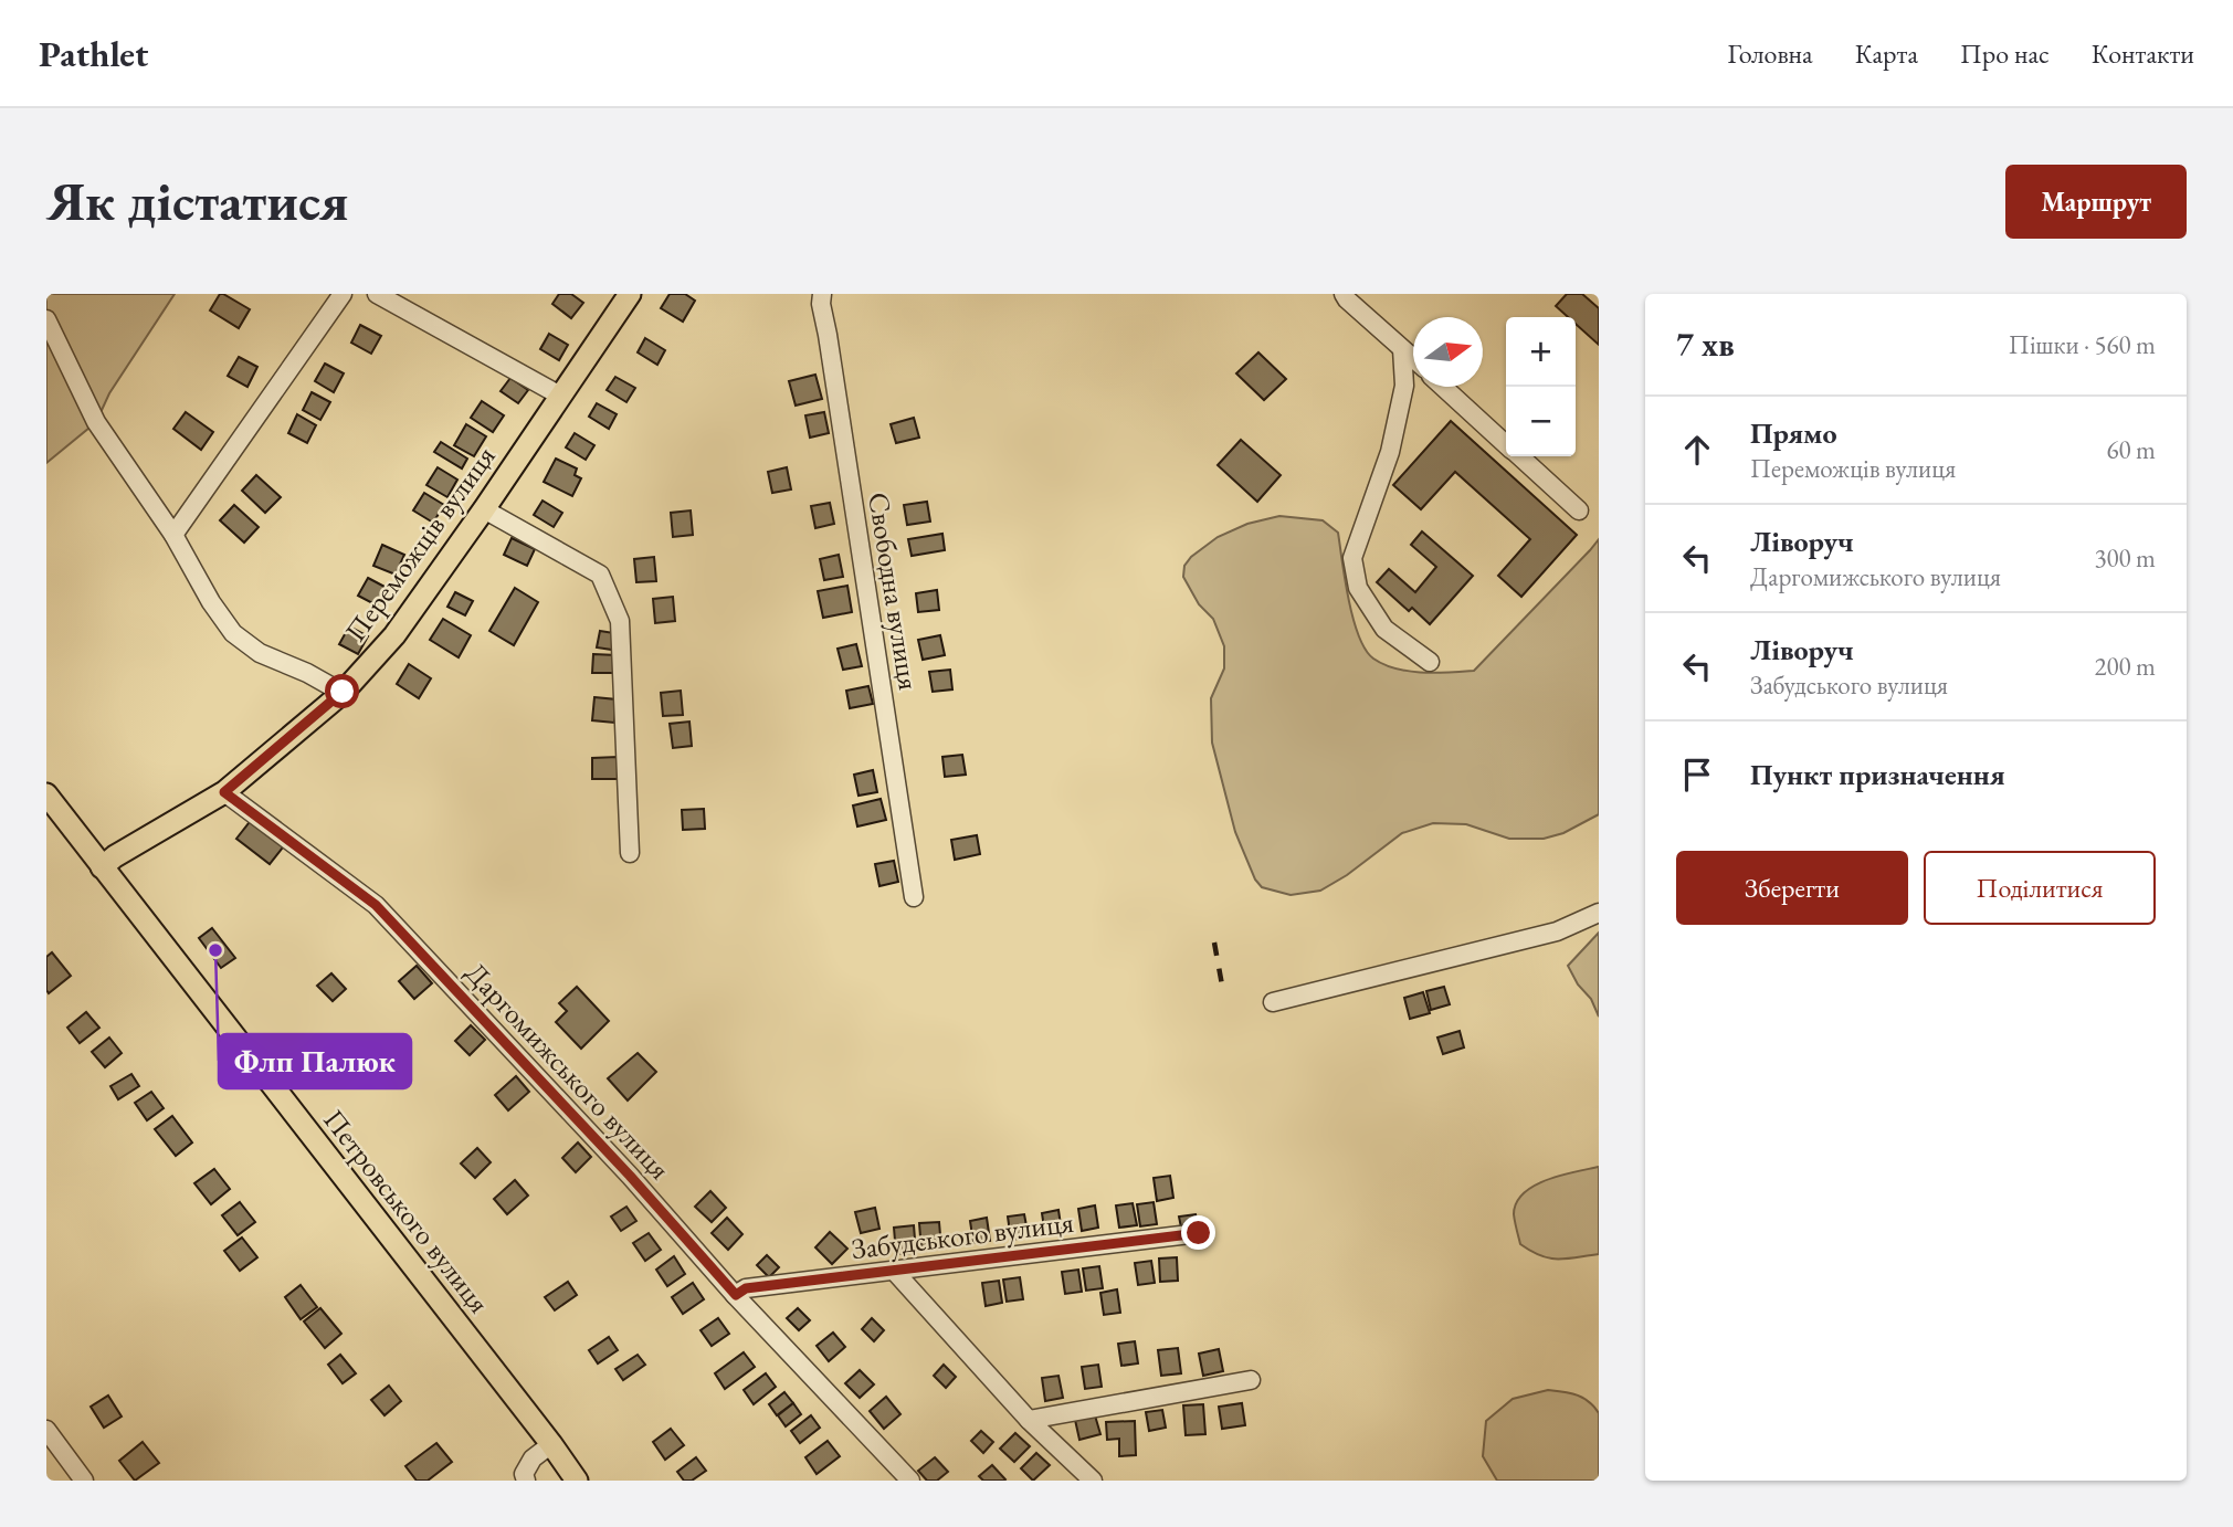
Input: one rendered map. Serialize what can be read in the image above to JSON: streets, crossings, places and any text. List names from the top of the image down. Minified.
{"streets":{"main road":["Переможців вулиця","Петровського вулиця"],"street":["Свободна вулиця","Даргомижського вулиця","Забудського вулиця"]},"crossings":[["Переможців вулиця","Даргомижського вулиця"],["Переможців вулиця","Петровського вулиця"],["Даргомижського вулиця","Забудського вулиця"]],"places":["Флп Палюк"],"north":"right","page":{"header":"Pathlet","nav":["Головна","Карта","Про нас","Контакти"],"buttons":["Маршрут",["Зберегти","Поділитися"]],"title":"Як дістатися","heading":["7 хв","Пішки · 560 m"],"map_buttons":["+","−"],"list":[["Прямо","Переможців вулиця","60 m"],["Ліворуч","Даргомижського вулиця","300 m"],["Ліворуч","Забудського вулиця","200 m"],"Пункт призначення"]}}
